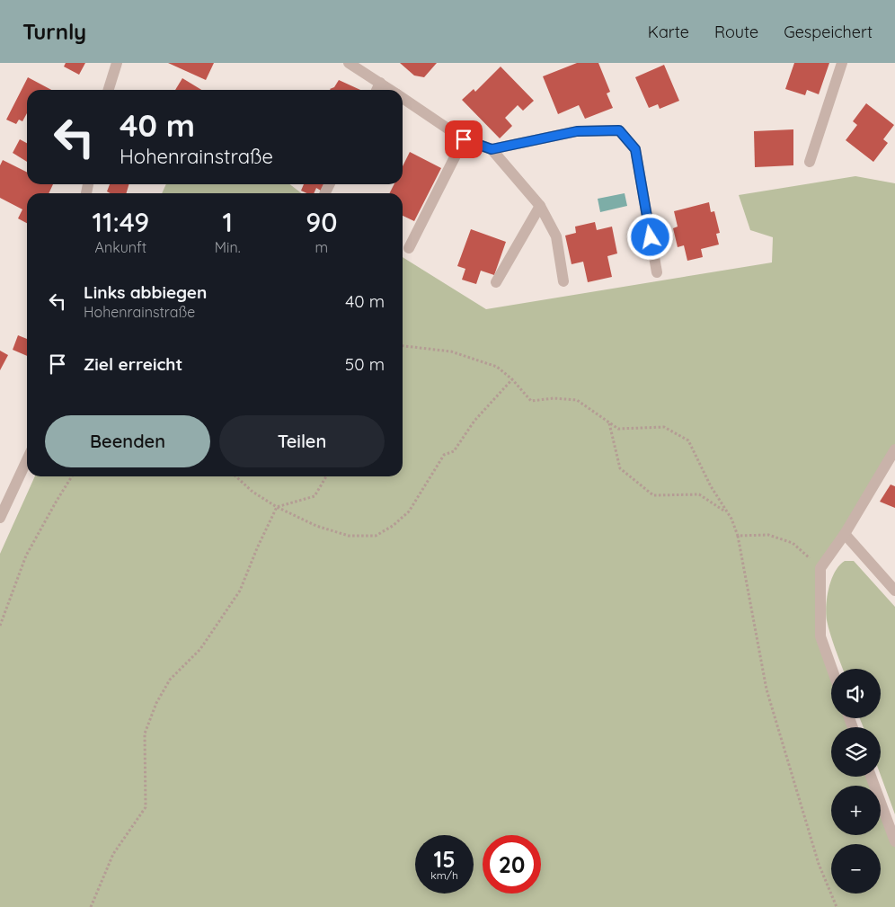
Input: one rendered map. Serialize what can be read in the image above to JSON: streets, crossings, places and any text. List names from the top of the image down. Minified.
{"page":{"header":"Turnly","nav":["Karte","Route","Gespeichert"],"turn":["40 m","Hohenrainstraße"],"eta":["11:49","Ankunft","1","Min.","90","m"],"list":[{"name":"Links abbiegen","note":"Hohenrainstraße","value":"40 m"},{"name":"Ziel erreicht","value":"50 m"}],"buttons":["Beenden","Teilen"],"map_buttons":["+","−"],"speed":"15 km/h","limit":"20"}}
